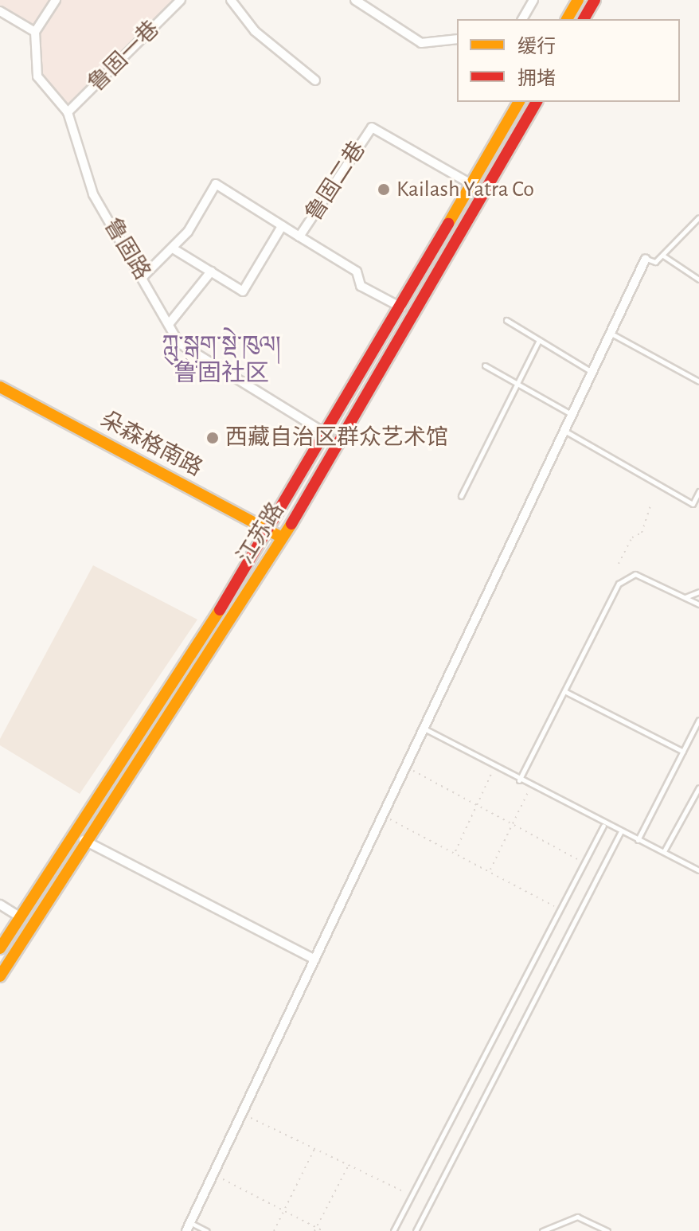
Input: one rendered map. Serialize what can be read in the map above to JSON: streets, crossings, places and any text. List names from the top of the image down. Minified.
{"streets":{"main road":["朵森格南路","江苏路"],"street":["鲁固一巷","鲁固二巷","鲁固路"]},"crossings":[["鲁固一巷","鲁固路"],["鲁固二巷","鲁固路"],["鲁固二巷","江苏路"],["鲁固路","江苏路"],["朵森格南路","江苏路"]],"districts":["ཀླུ་སྒུག་སྡེ་ཁུལ། 鲁固社区"],"places":["Kailash Yatra Co","西藏自治区群众艺术馆"],"legend":["缓行","拥堵"]}
